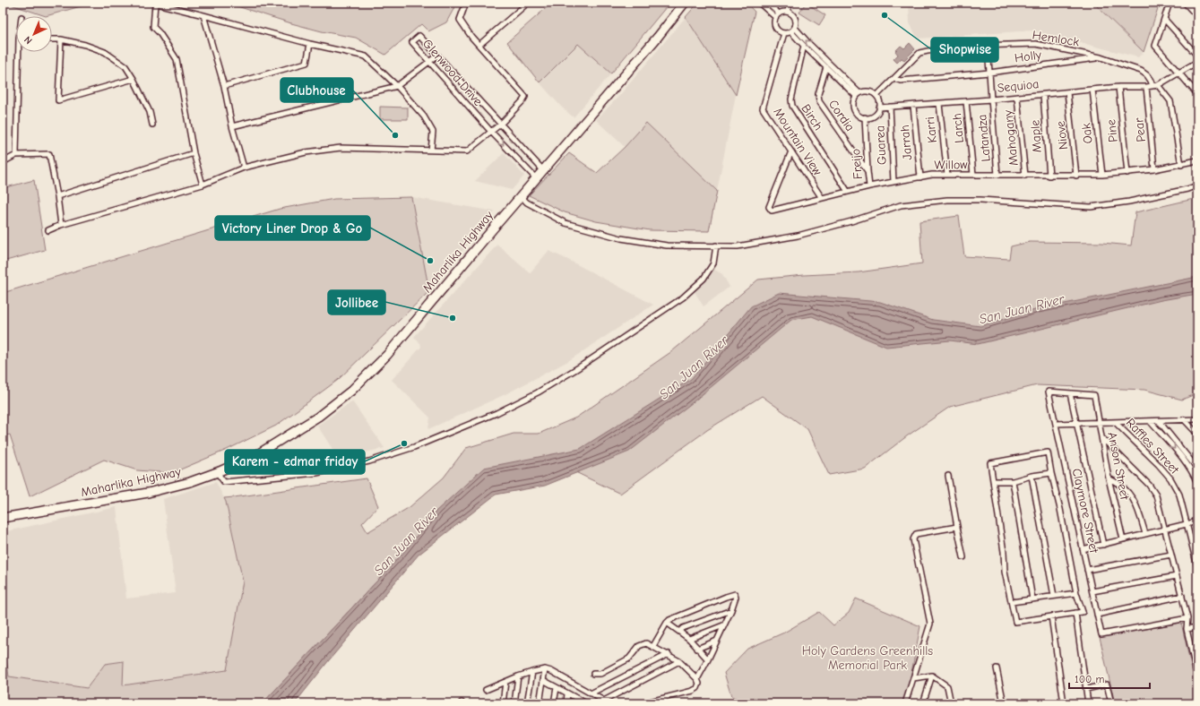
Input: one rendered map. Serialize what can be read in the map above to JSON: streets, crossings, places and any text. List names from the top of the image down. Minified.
{"streets":{"highway":["Maharlika Highway"],"street":["Hemlock","Holly","Glenwood Drive","Sequioa","Cordia","Birch","Larch","Karri","Pear","Pine","Oak","Niove","Maple","Latandza","Mahogany","Mountain View","Jarrah","Guarea","Freijo","Willow","Raffles Street","Anson Street","Claymore Street"]},"crossings":[["Hemlock","Holly"],["Hemlock","Sequioa"],["Hemlock","Latandza"],["Hemlock","Freijo"],["Hemlock","Willow"],["Holly","Latandza"],["Glenwood Drive","Maharlika Highway"],["Sequioa","Larch"],["Sequioa","Karri"],["Sequioa","Pear"],["Sequioa","Pine"],["Sequioa","Oak"],["Sequioa","Niove"],["Sequioa","Maple"],["Sequioa","Latandza"],["Sequioa","Mahogany"],["Sequioa","Jarrah"],["Sequioa","Guarea"],["Sequioa","Freijo"],["Cordia","Freijo"],["Birch","Willow"],["Larch","Willow"],["Karri","Willow"],["Pear","Willow"],["Pine","Willow"],["Oak","Willow"],["Niove","Willow"],["Maple","Willow"],["Latandza","Willow"],["Mahogany","Willow"],["Mountain View","Willow"],["Jarrah","Willow"],["Guarea","Willow"],["Freijo","Willow"],["Anson Street","Claymore Street"]],"water":["San Juan River"],"parks":["Holy Gardens Greenhills Memorial Park"],"places":["Shopwise","Clubhouse","Victory Liner Drop & Go","Jollibee","Karem - edmar friday"],"scale_bar":"100 m","north":"bottom left"}
